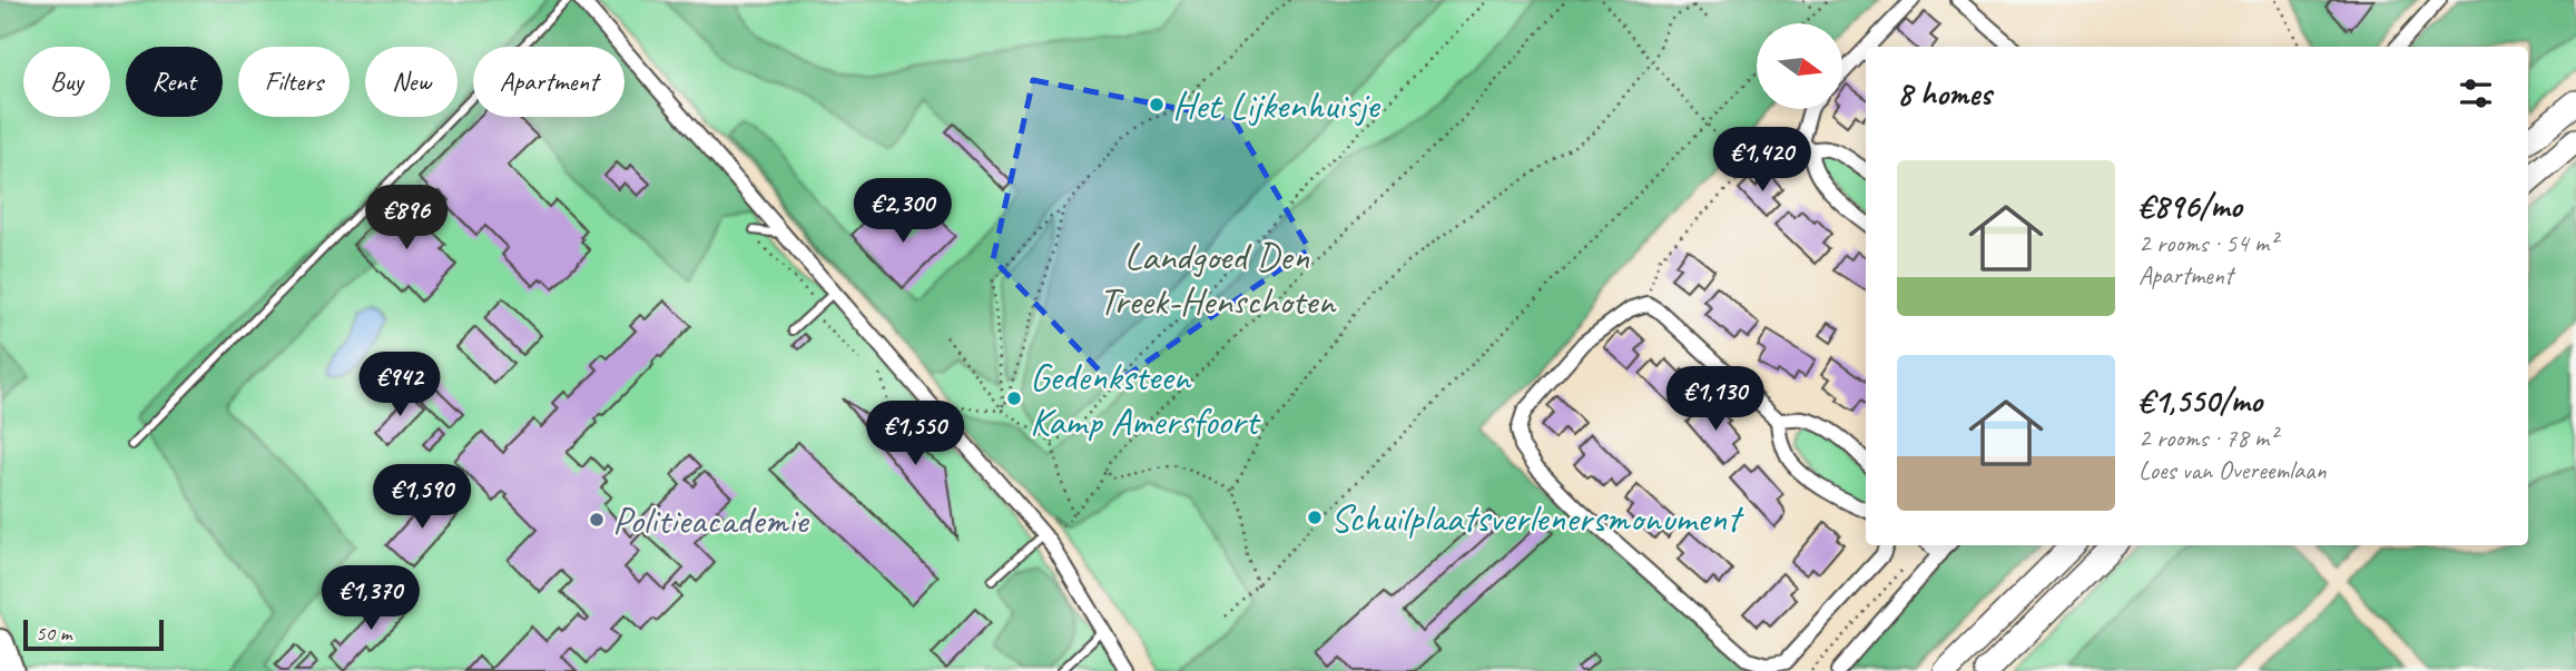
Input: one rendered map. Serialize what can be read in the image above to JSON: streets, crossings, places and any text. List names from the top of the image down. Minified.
{"parks":["Landgoed Den Treek-Henschoten"],"places":["Het Lijkenhuisje","Gedenksteen Kamp Amersfoort","Schuilplaatsverlenersmonument","Politieacademie"],"scale_bar":"50 m","north":"right","page":{"chip":["Buy","Rent","Filters","New","Apartment"],"heading":"8 homes","price":["€1,420","€2,300","€896","€942","€1,130","€1,550","€1,590","€1,370"],"list":[{"name":"€896/mo","note":"2 rooms · 54 m² · Apartment"},{"name":"€1,550/mo","note":"2 rooms · 78 m² · Loes van Overeemlaan"}],"scale":"50 m"}}
